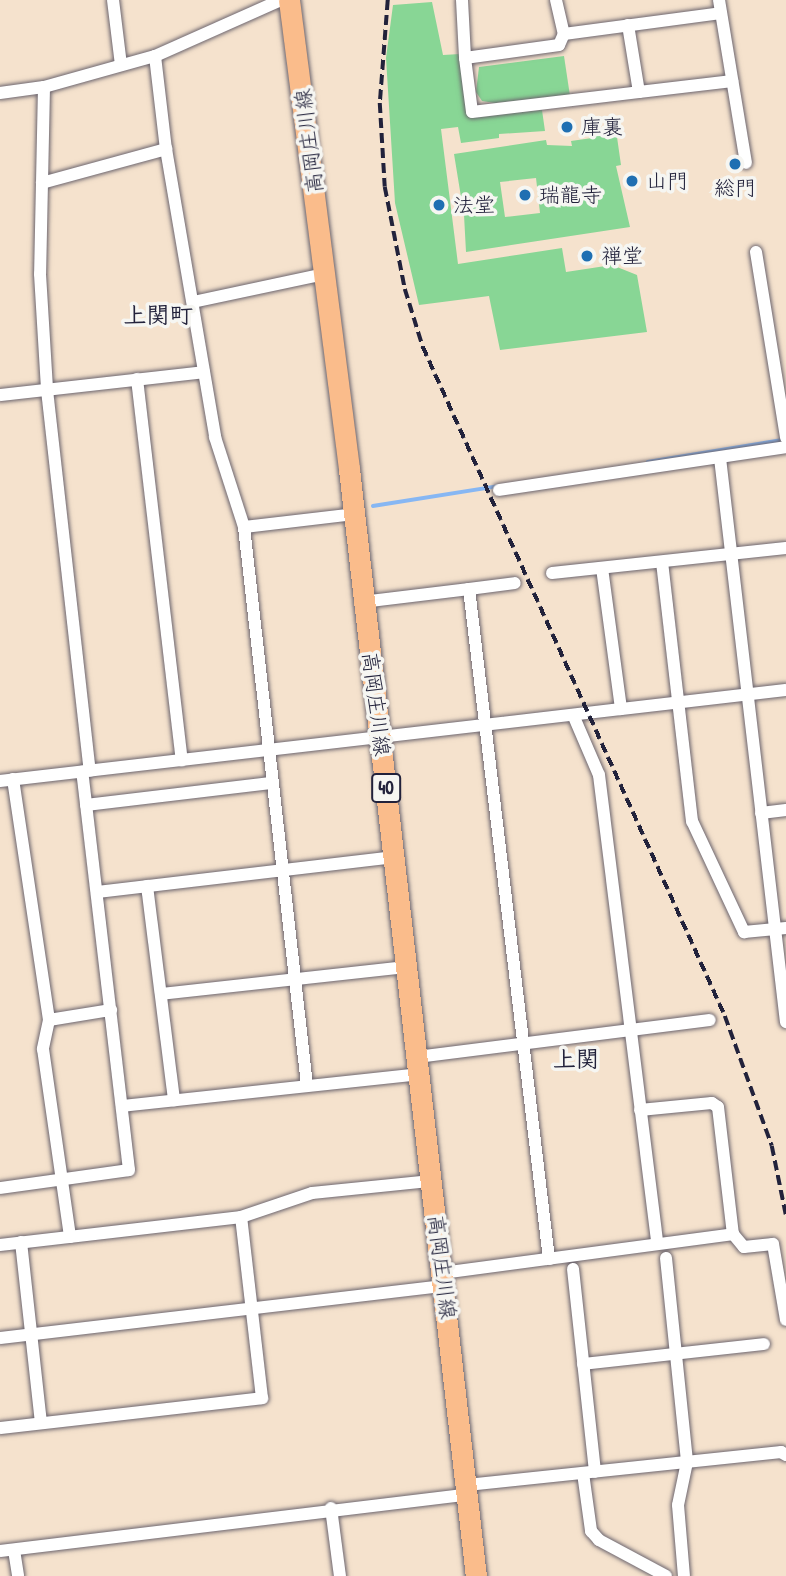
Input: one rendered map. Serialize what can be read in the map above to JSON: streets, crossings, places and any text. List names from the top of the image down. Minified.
{"streets":{"main road":["高岡庄川線","40"]},"districts":["上関町","上関"],"places":["庫裏","総門","山門","瑞龍寺","法堂","禅堂"]}
